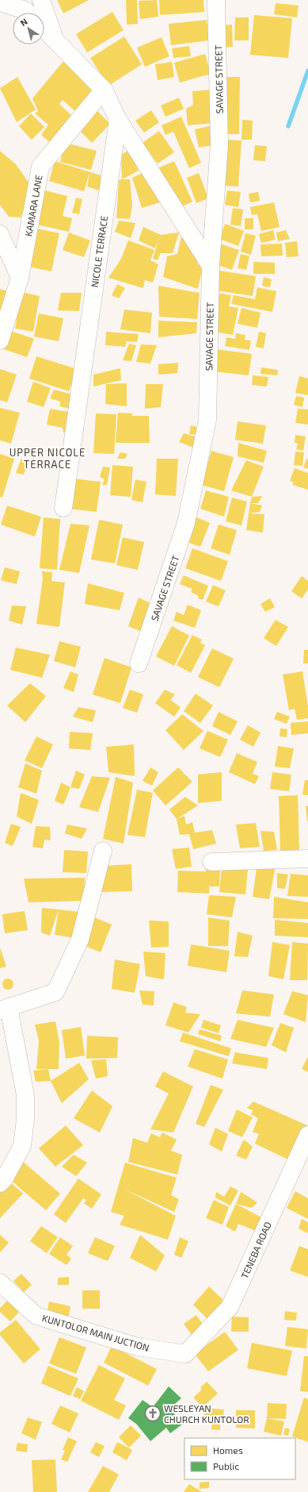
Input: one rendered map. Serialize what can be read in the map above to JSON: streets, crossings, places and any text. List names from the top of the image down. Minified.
{"streets":{"street":["SAVAGE STREET","KAMARA LANE","NICOLE TERRACE","TENEBA ROAD","KUNTOLOR MAIN JUCTION"]},"crossings":[["TENEBA ROAD","KUNTOLOR MAIN JUCTION"]],"districts":["UPPER NICOLE TERRACE"],"places":{"church":["WESLEYAN CHURCH KUNTOLOR"]},"legend":["Homes","Public"],"north":"top left"}
